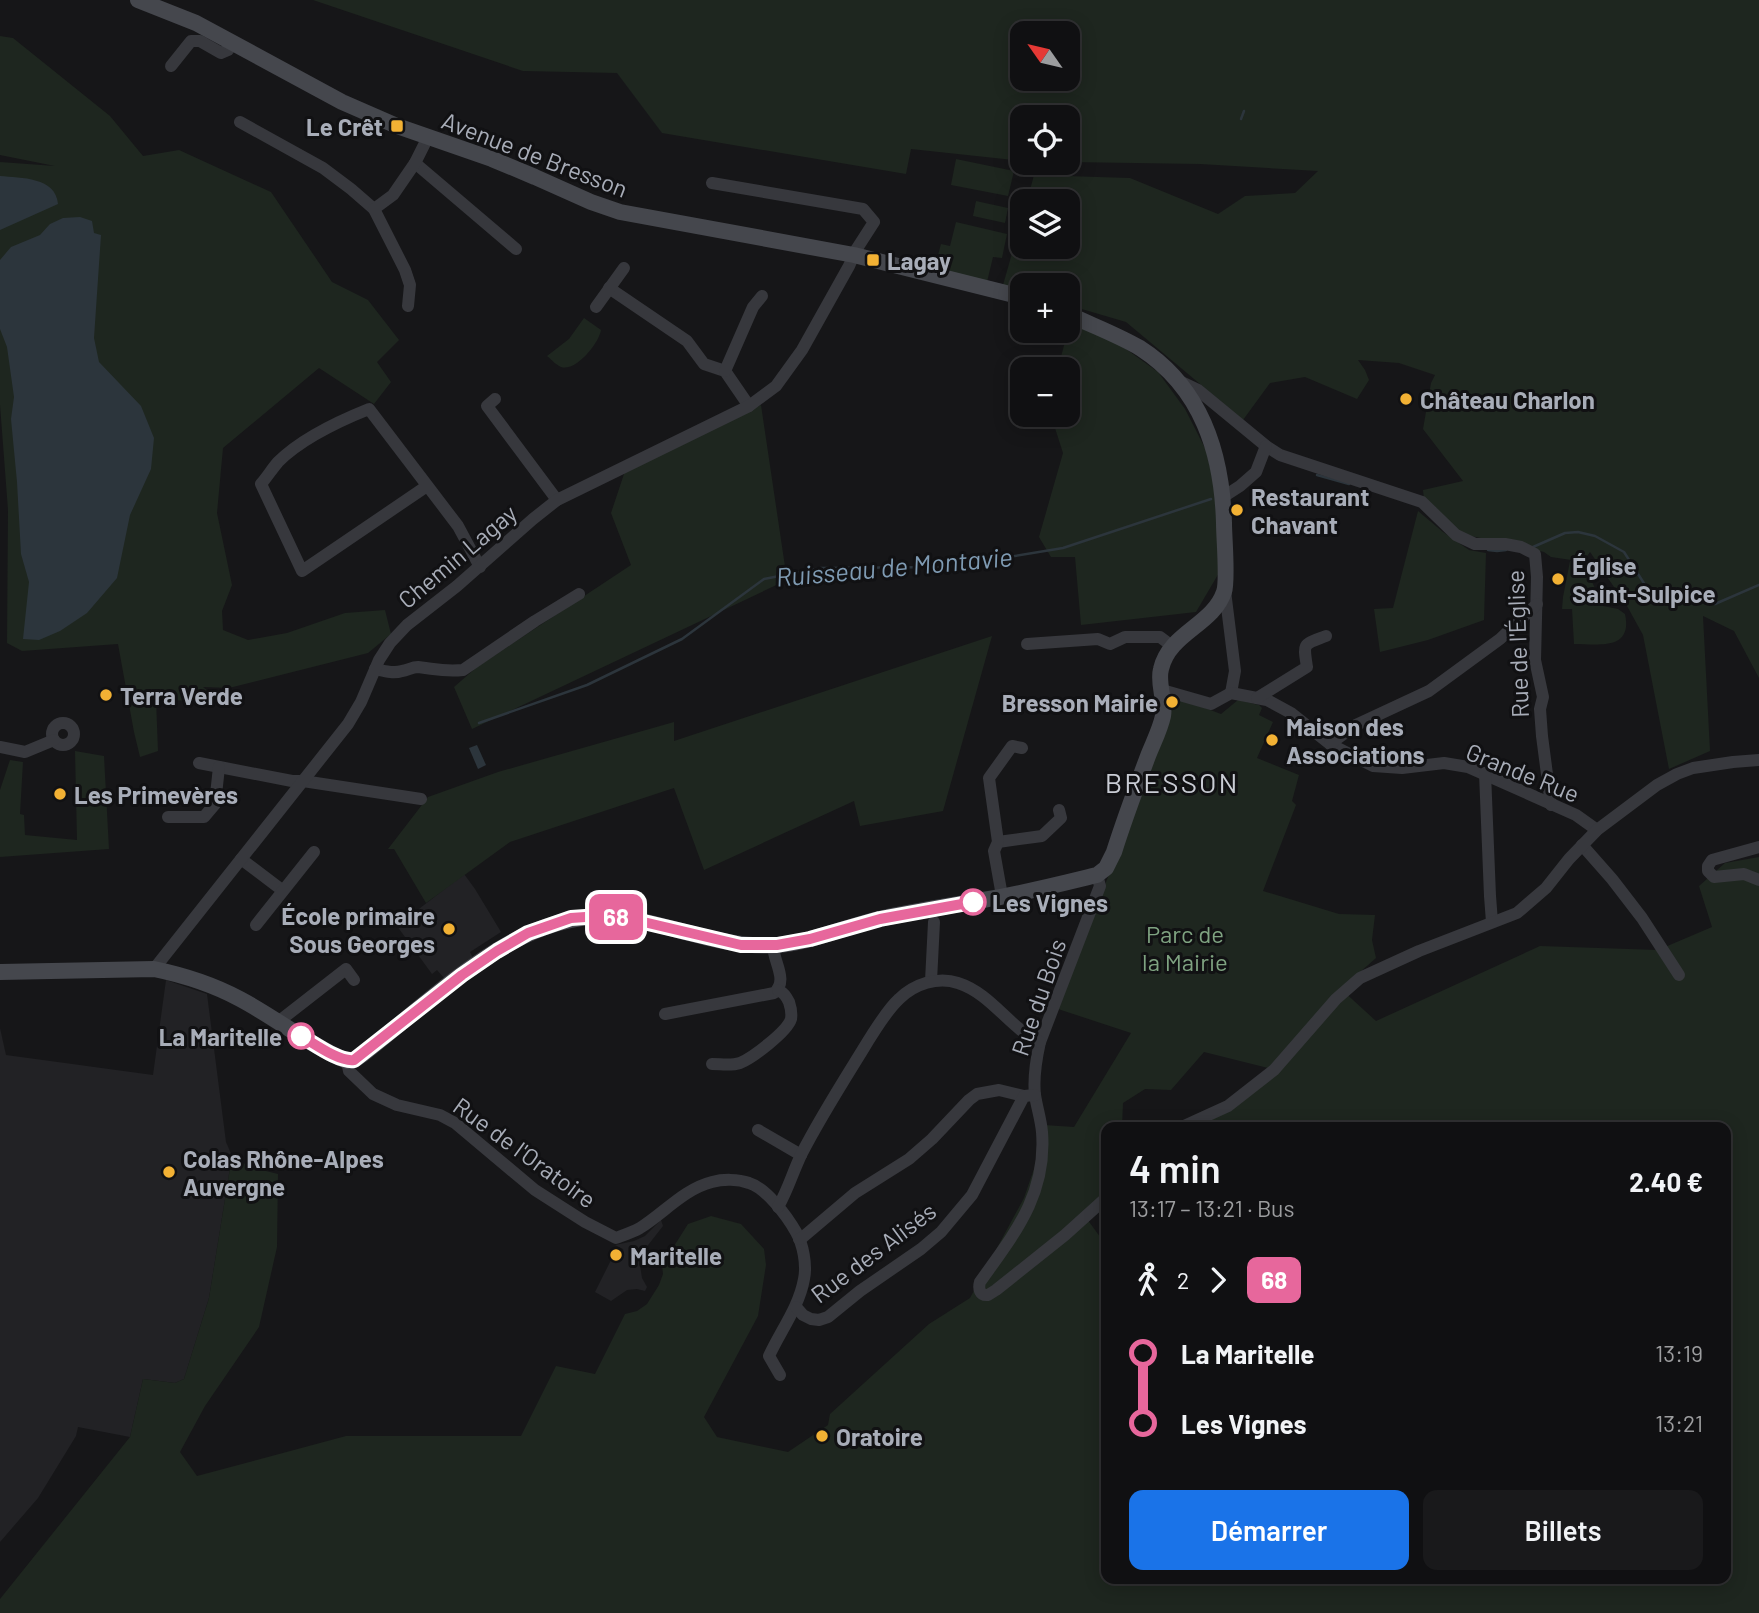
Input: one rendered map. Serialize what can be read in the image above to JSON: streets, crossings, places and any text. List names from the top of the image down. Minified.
{"streets":{"street":["Avenue de Bresson","Chemin Lagay","Rue de l'Église","Grande Rue","Rue du Bois","Rue de l'Oratoire","Rue des Alisés"]},"crossings":[["Avenue de Bresson","Chemin Lagay"],["Rue de l'Église","Grande Rue"],["Rue du Bois","Rue des Alisés"],["Rue de l'Oratoire","Rue des Alisés"]],"districts":["BRESSON"],"water":["Ruisseau de Montavie"],"parks":["Parc de la Mairie"],"places":{"transit":["Le Crêt","Lagay"],"other":["Château Charlon","Restaurant Chavant","Église Saint-Sulpice","Terra Verde","Bresson Mairie","Maison des Associations","Les Primevères","Les Vignes","École primaire Sous Georges","La Maritelle","Colas Rhône-Alpes Auvergne","Maritelle","Oratoire"]},"lines":["bus line 68"],"north":"top left","page":{"on_map":"68","map_buttons":["+","−"],"heading":["4 min","13:17 – 13:21 · Bus","2.40 €"],"legs":["2","68"],"list":[{"name":"La Maritelle","value":"13:19"},{"name":"Les Vignes","value":"13:21"}],"buttons":["Démarrer","Billets"]}}
